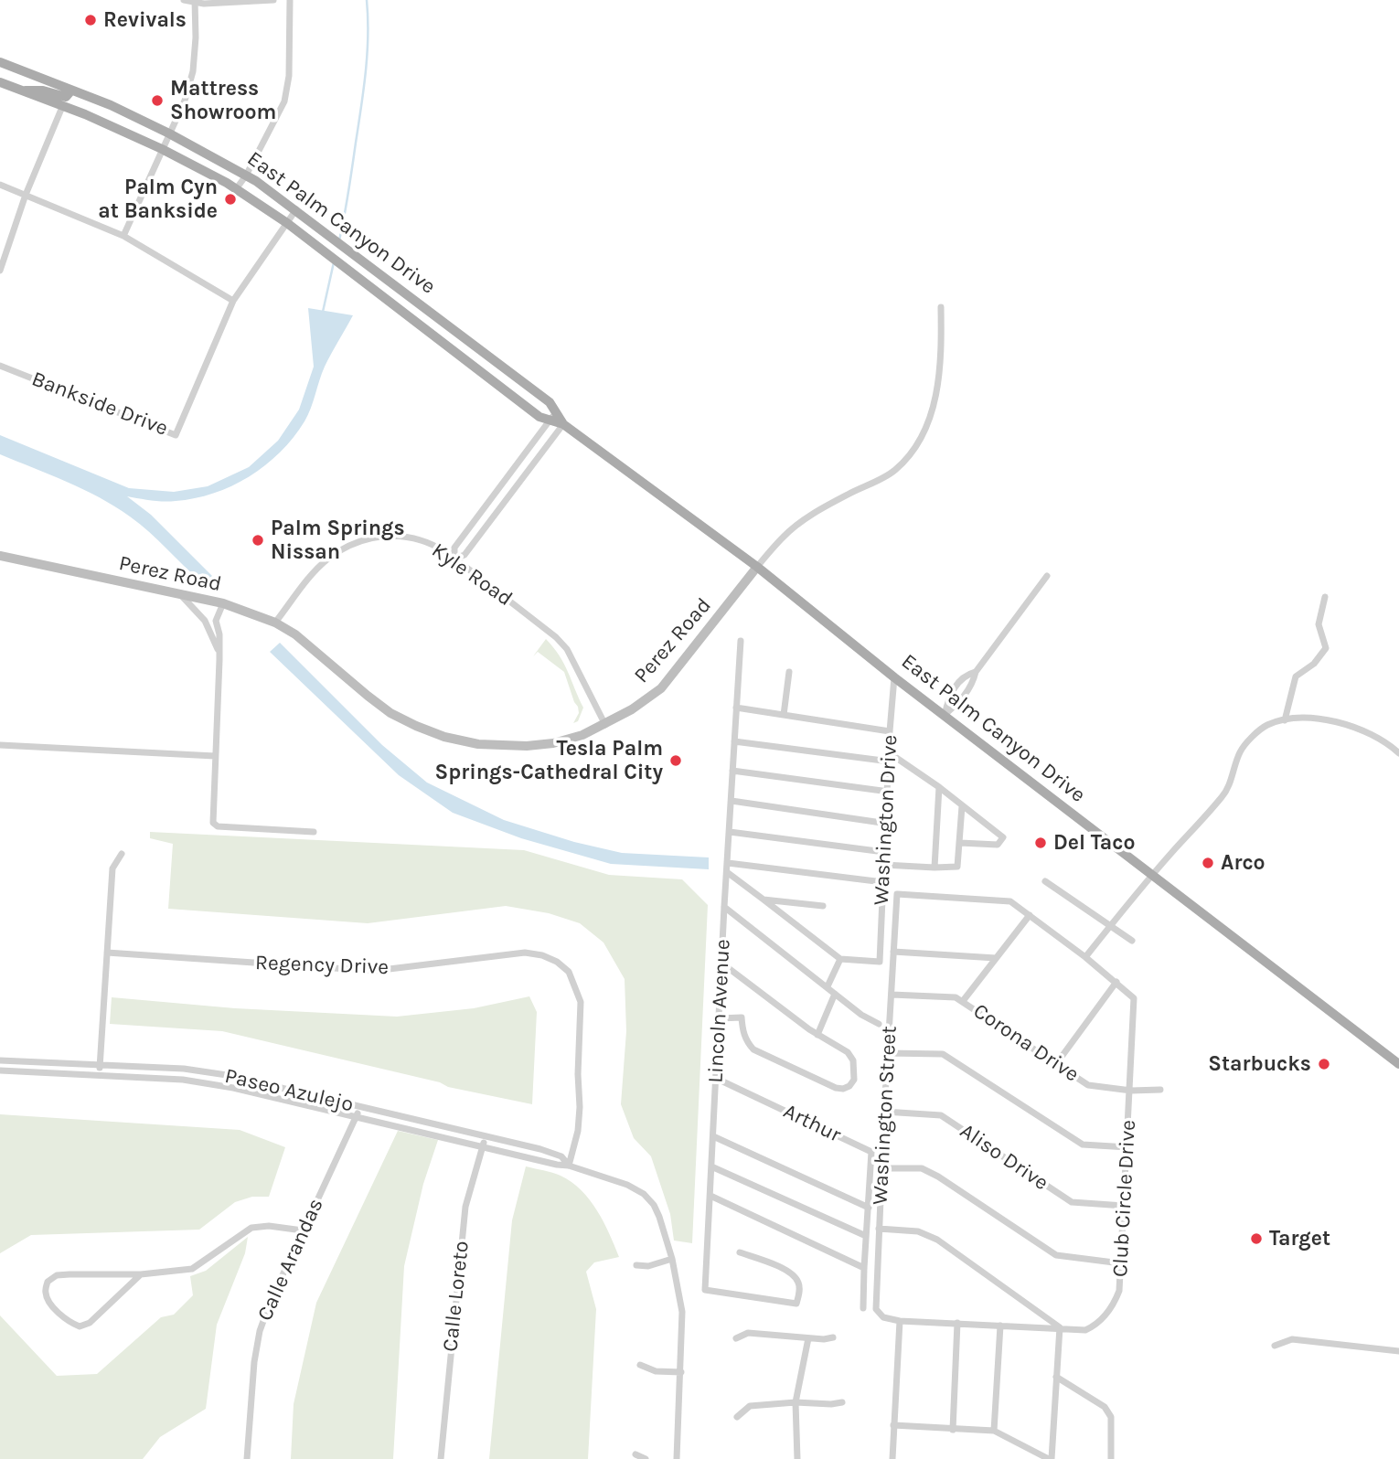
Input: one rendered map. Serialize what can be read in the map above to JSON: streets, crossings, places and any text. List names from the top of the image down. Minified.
{"streets":{"main road":["East Palm Canyon Drive","Perez Road"],"street":["Bankside Drive","Kyle Road","Washington Drive","Regency Drive","Lincoln Avenue","Corona Drive","Paseo Azulejo","Washington Street","Arthur","Aliso Drive","Club Circle Drive","Calle Arandas","Calle Loreto"]},"crossings":[["East Palm Canyon Drive","Bankside Drive"],["East Palm Canyon Drive","Perez Road"],["East Palm Canyon Drive","Washington Drive"],["Perez Road","Kyle Road"],["Regency Drive","Paseo Azulejo"],["Lincoln Avenue","Arthur"],["Corona Drive","Washington Street"],["Corona Drive","Club Circle Drive"],["Paseo Azulejo","Calle Arandas"],["Paseo Azulejo","Calle Loreto"],["Washington Street","Aliso Drive"],["Washington Street","Club Circle Drive"],["Aliso Drive","Club Circle Drive"]],"places":["Revivals","Mattress Showroom","Palm Cyn at Bankside","Palm Springs Nissan","Tesla Palm Springs-Cathedral City","Del Taco","Arco","Starbucks","Target"]}
